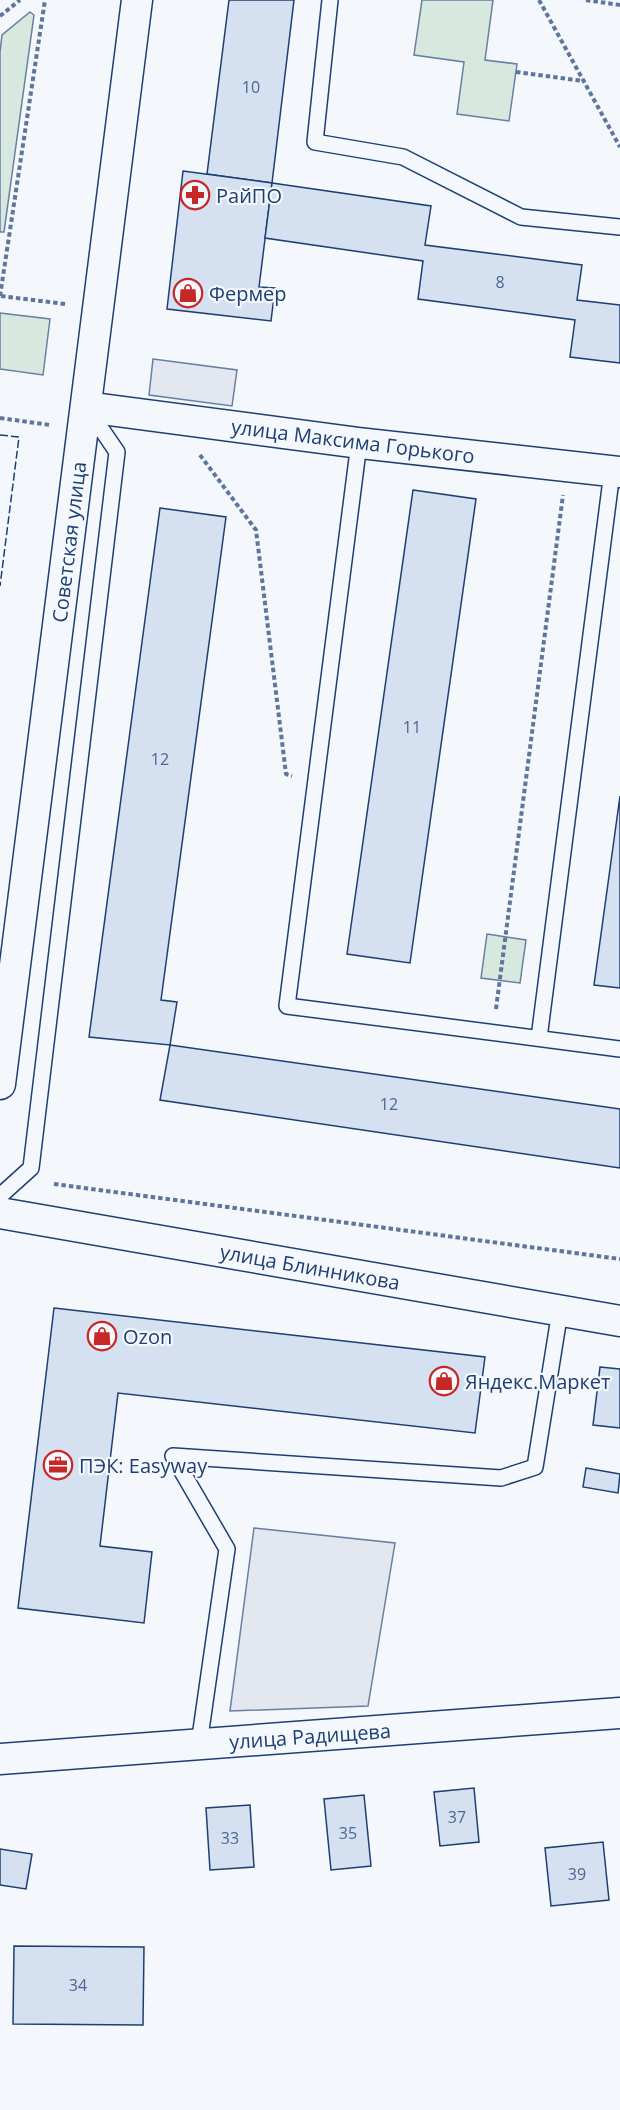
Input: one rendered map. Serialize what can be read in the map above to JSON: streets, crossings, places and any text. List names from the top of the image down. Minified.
{"streets":{"street":["улица Максима Горького","Советская улица","улица Блинникова","улица Радищева"]},"crossings":[["улица Максима Горького","Советская улица"]],"places":{"pharmacy":["РайПО"],"shop":["Фермер","Ozon","Яндекс.Маркет"],"office":["ПЭК: Easyway"]},"house_numbers":["10","8","11","12","12","37","35","33","39","34"]}
